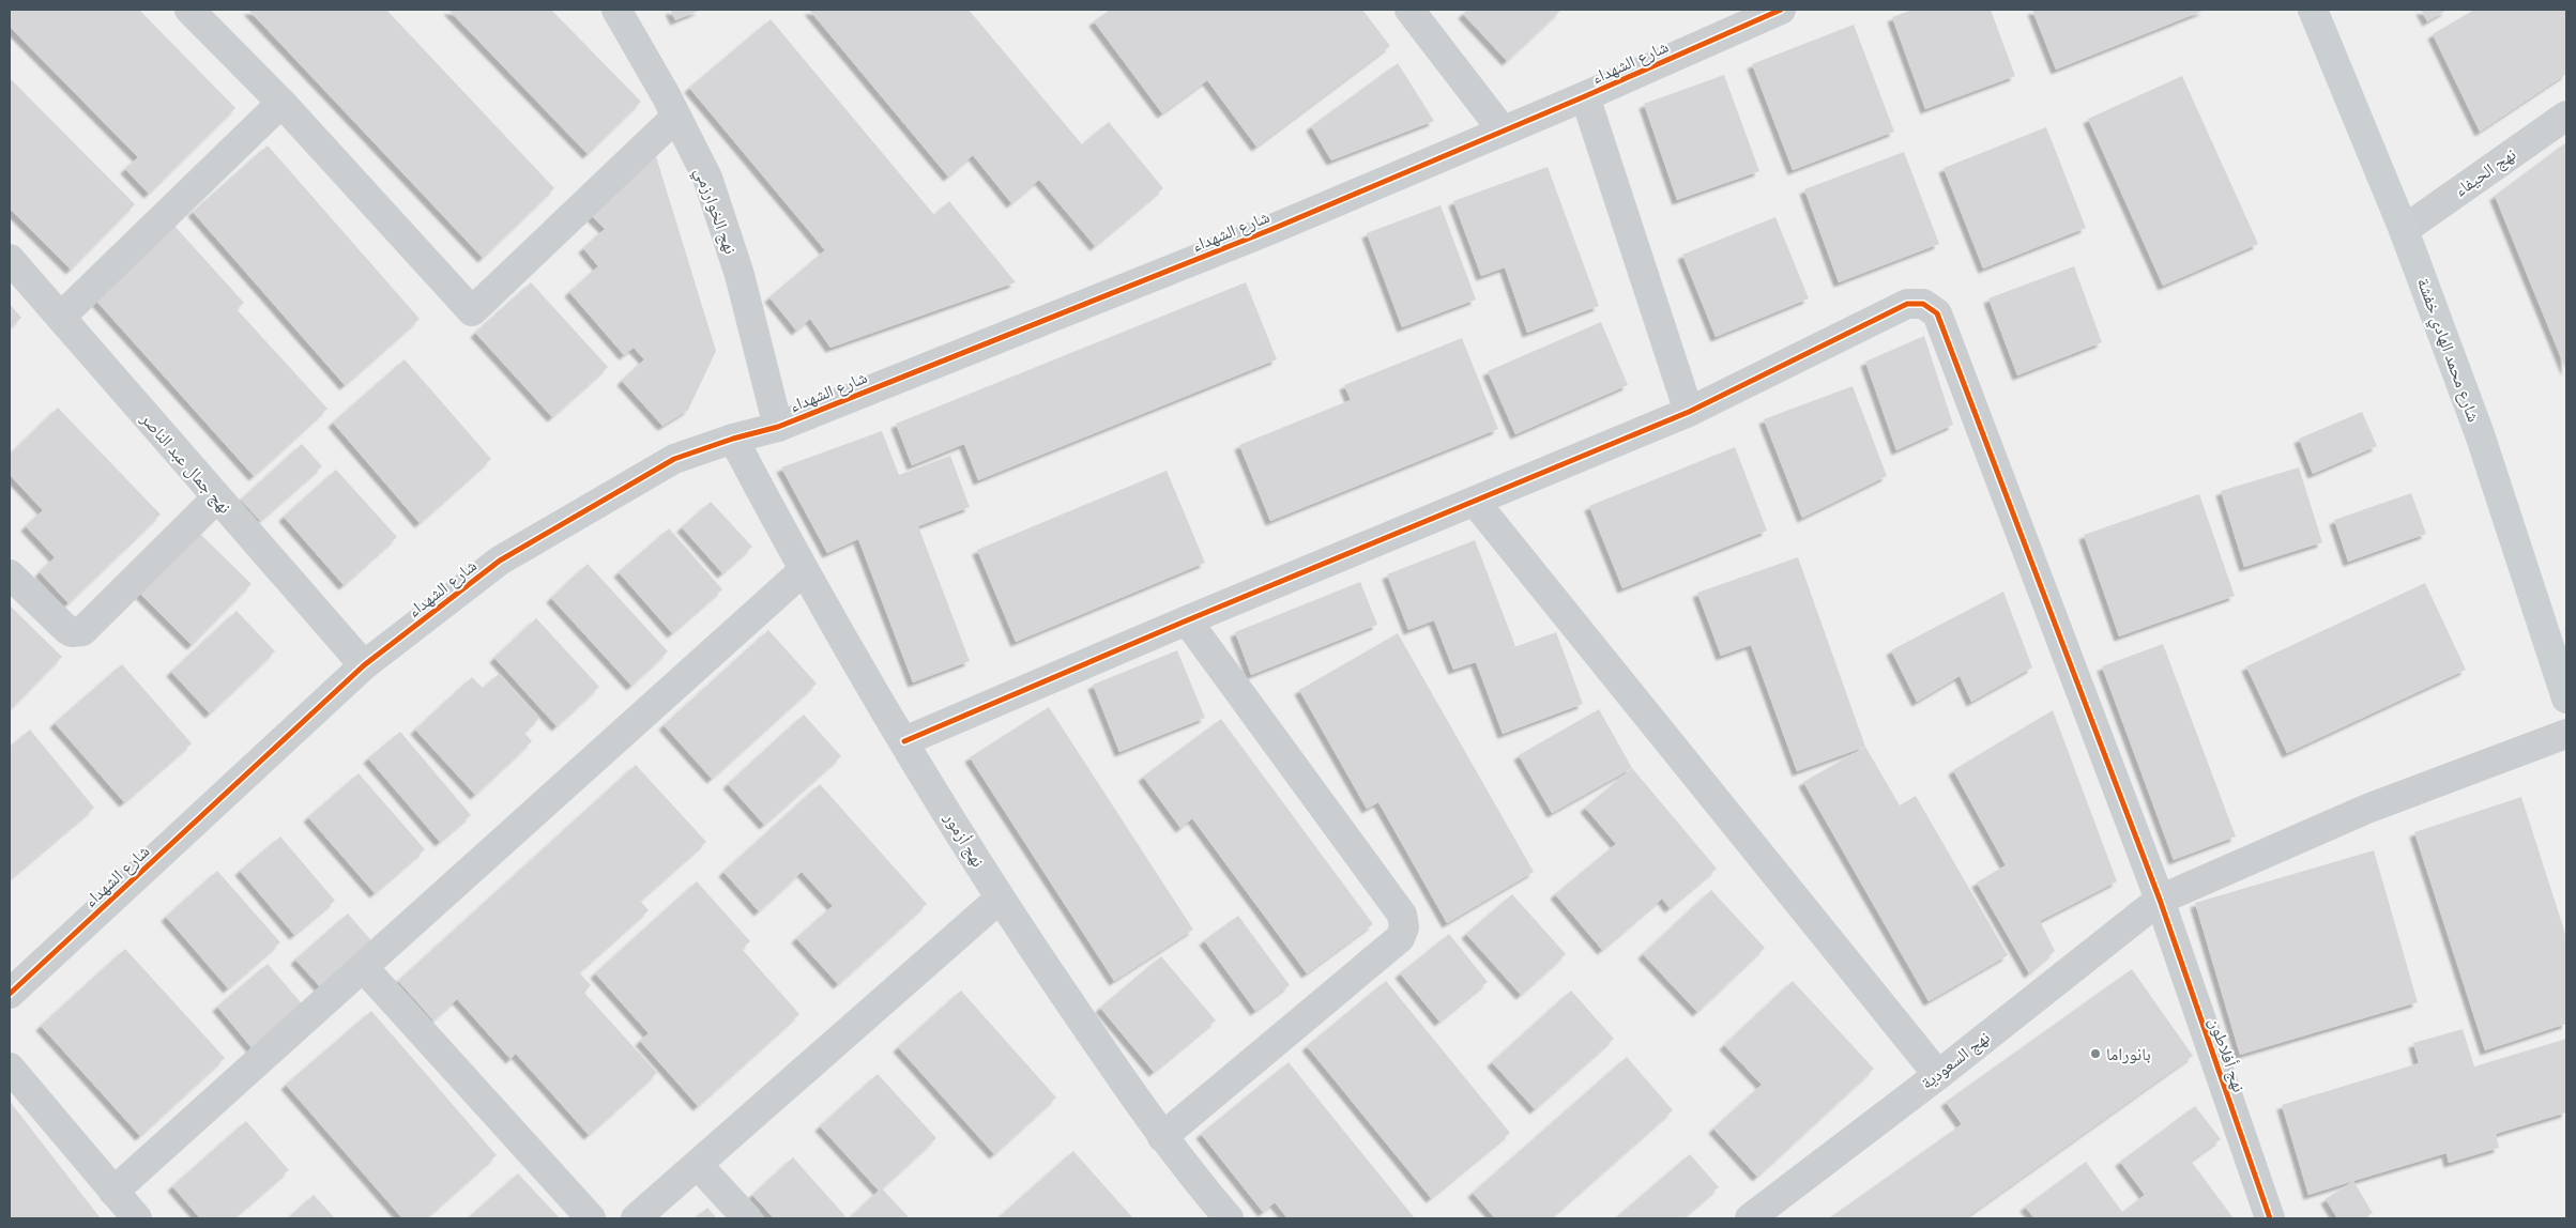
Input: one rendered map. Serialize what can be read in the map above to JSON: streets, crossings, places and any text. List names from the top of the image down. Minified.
{"streets":{"main road":["شارع محمد الهادي خفشة"],"street":["شارع الشهداء","نهج الحيفاء","نهج الخوارزمي","نهج جمال عبد الناصر","نهج أزمور","نهج أفلاطون","نهج السعودية"]},"crossings":[["شارع الشهداء","نهج الخوارزمي"],["شارع الشهداء","نهج جمال عبد الناصر"],["شارع الشهداء","نهج أزمور"],["نهج الحيفاء","شارع محمد الهادي خفشة"],["نهج أزمور","نهج أفلاطون"],["نهج أفلاطون","نهج السعودية"]],"places":["بانوراما"]}
